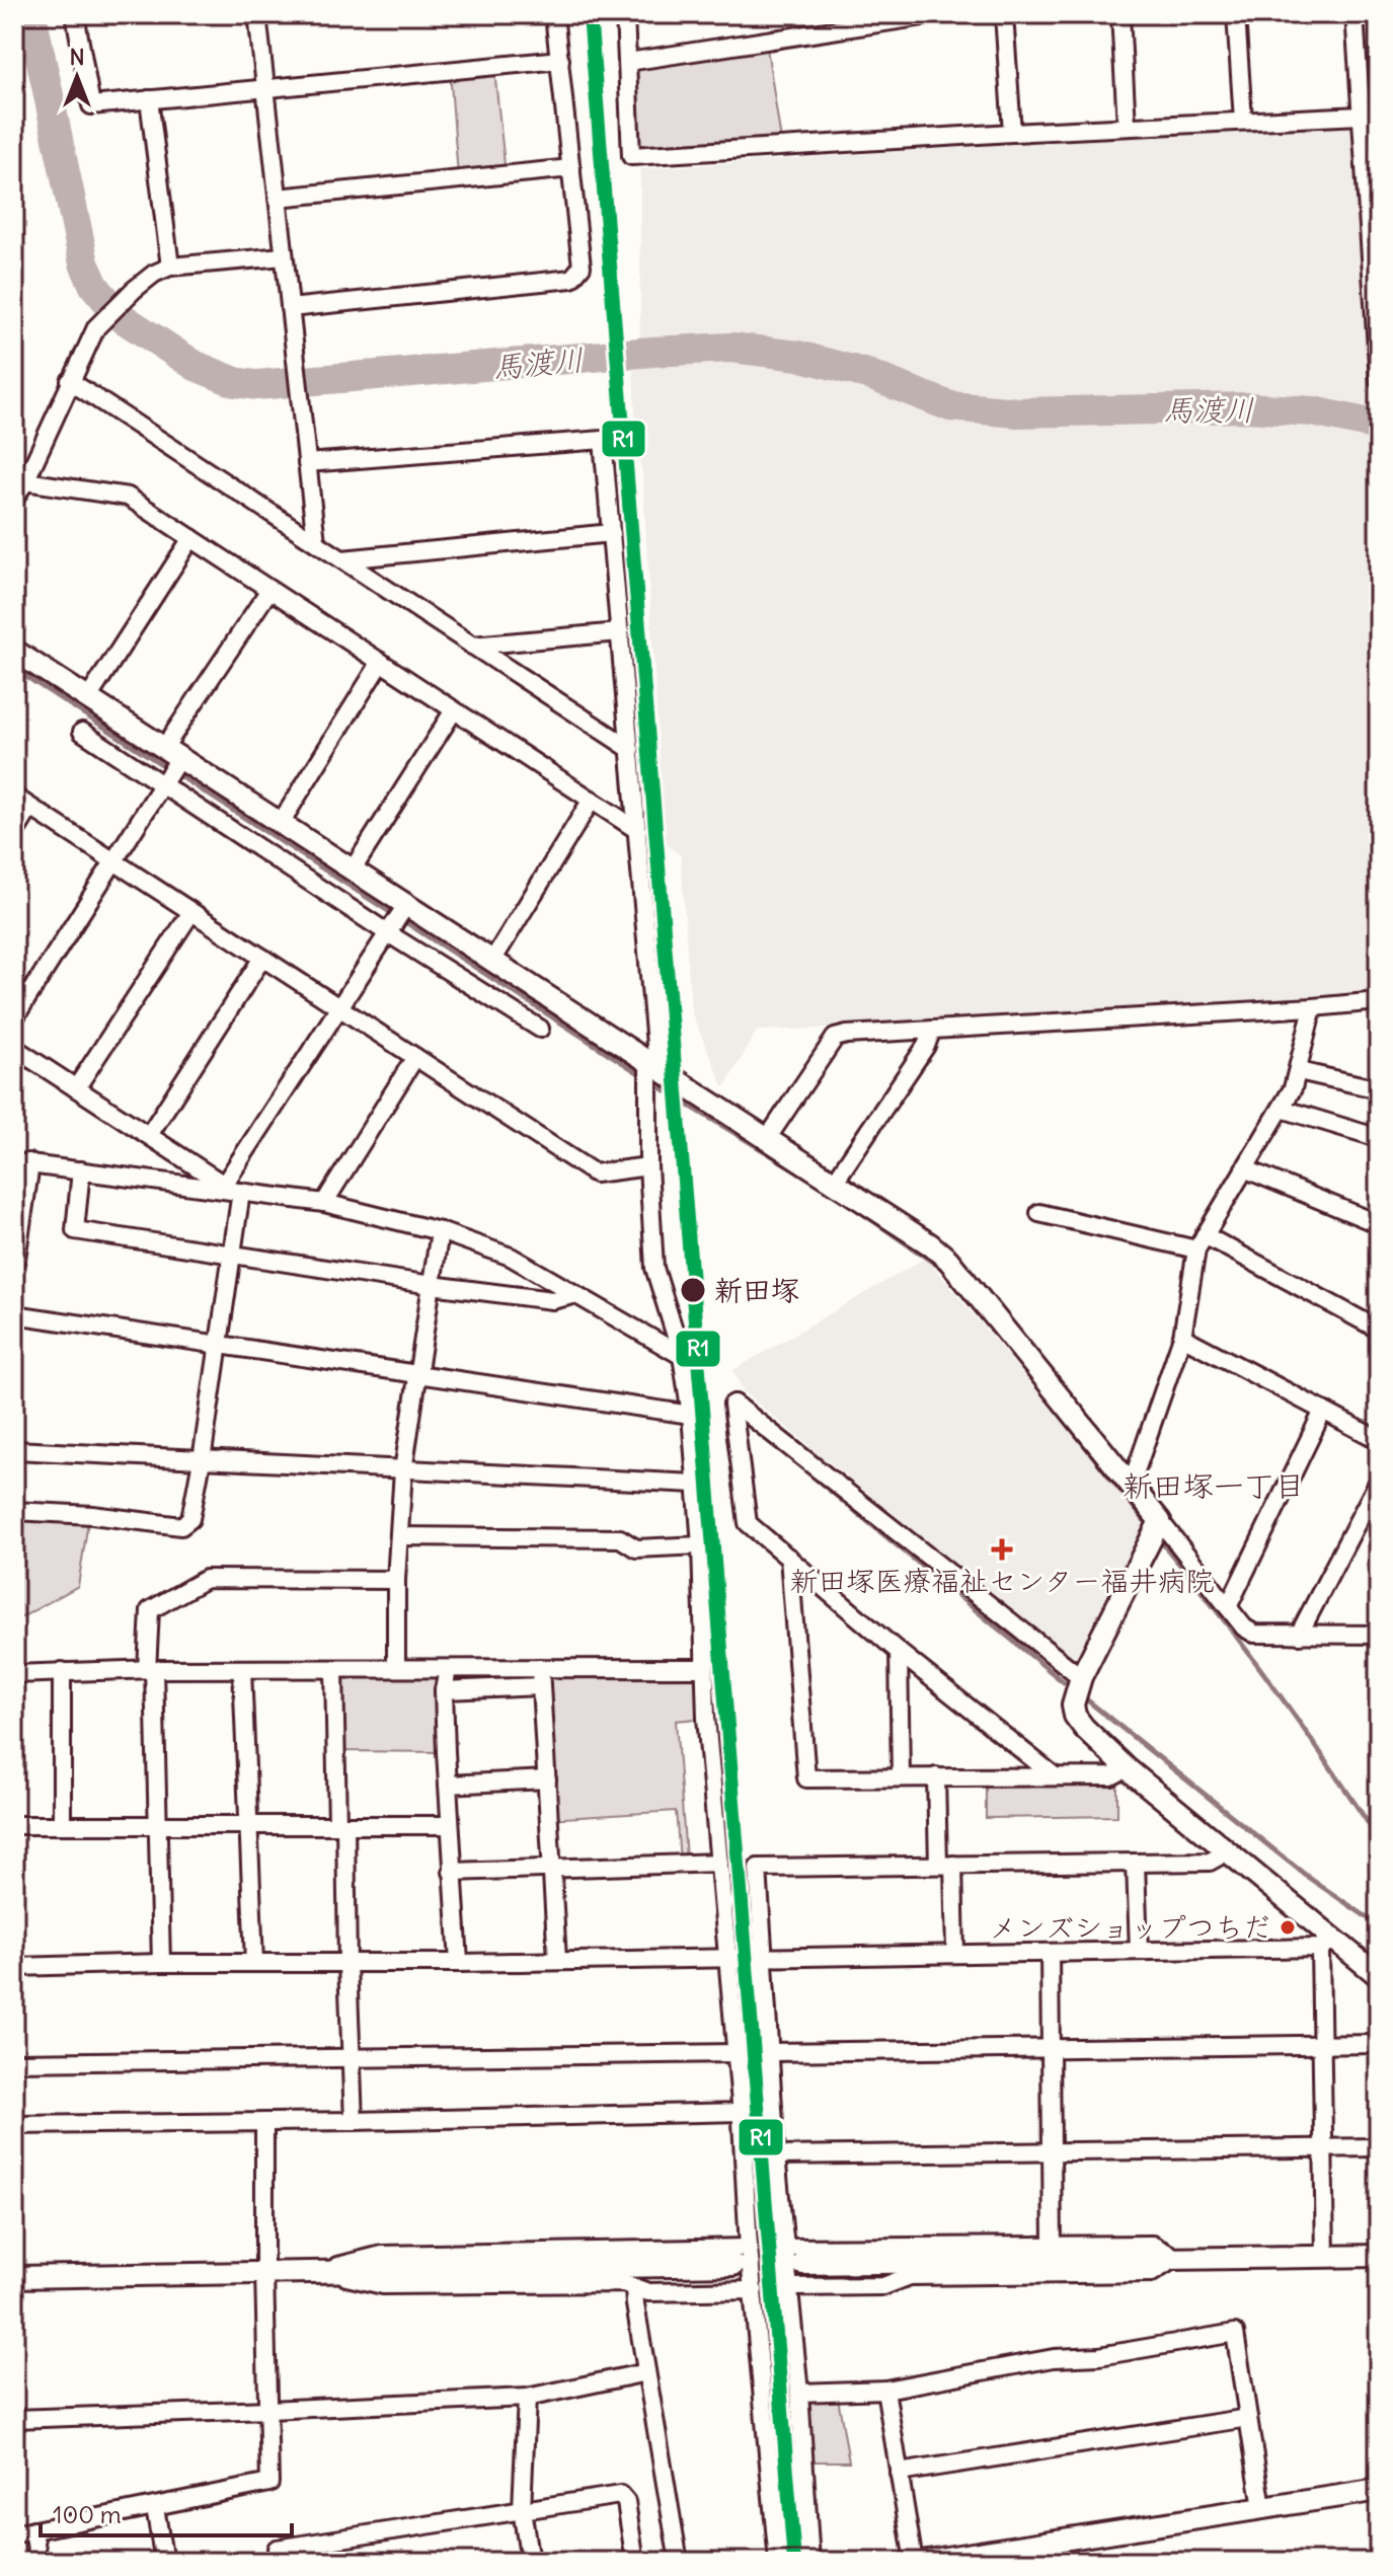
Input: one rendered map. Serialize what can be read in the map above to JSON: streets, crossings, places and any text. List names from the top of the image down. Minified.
{"districts":["新田塚一丁目"],"water":["馬渡川"],"places":{"other":["新田塚","メンズショップつちだ"],"health":["新田塚医療福祉センター福井病院"]},"lines":["transit line R1"],"scale_bar":"100 m","north":"top"}
